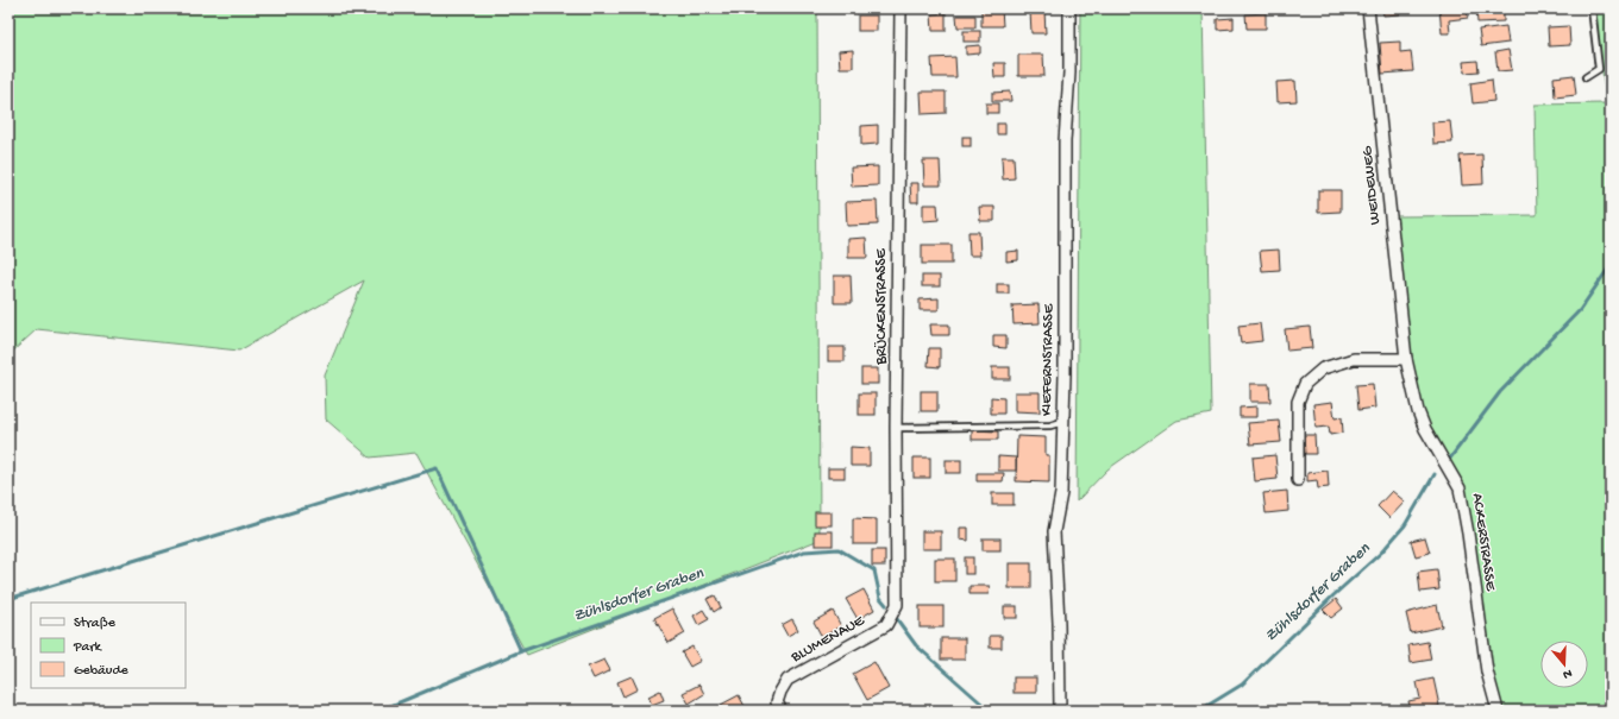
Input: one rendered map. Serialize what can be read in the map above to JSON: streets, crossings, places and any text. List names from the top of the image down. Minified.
{"streets":{"street":["WEIDEWEG","BRÜCKENSTRASSE","KIEFERNSTRASSE","ACKERSTRASSE","BLUMENAUE"]},"crossings":[["WEIDEWEG","ACKERSTRASSE"],["BRÜCKENSTRASSE","BLUMENAUE"]],"water":["Zühlsdorfer Graben"],"legend":["Straße","Park","Gebäude"],"north":"bottom"}
